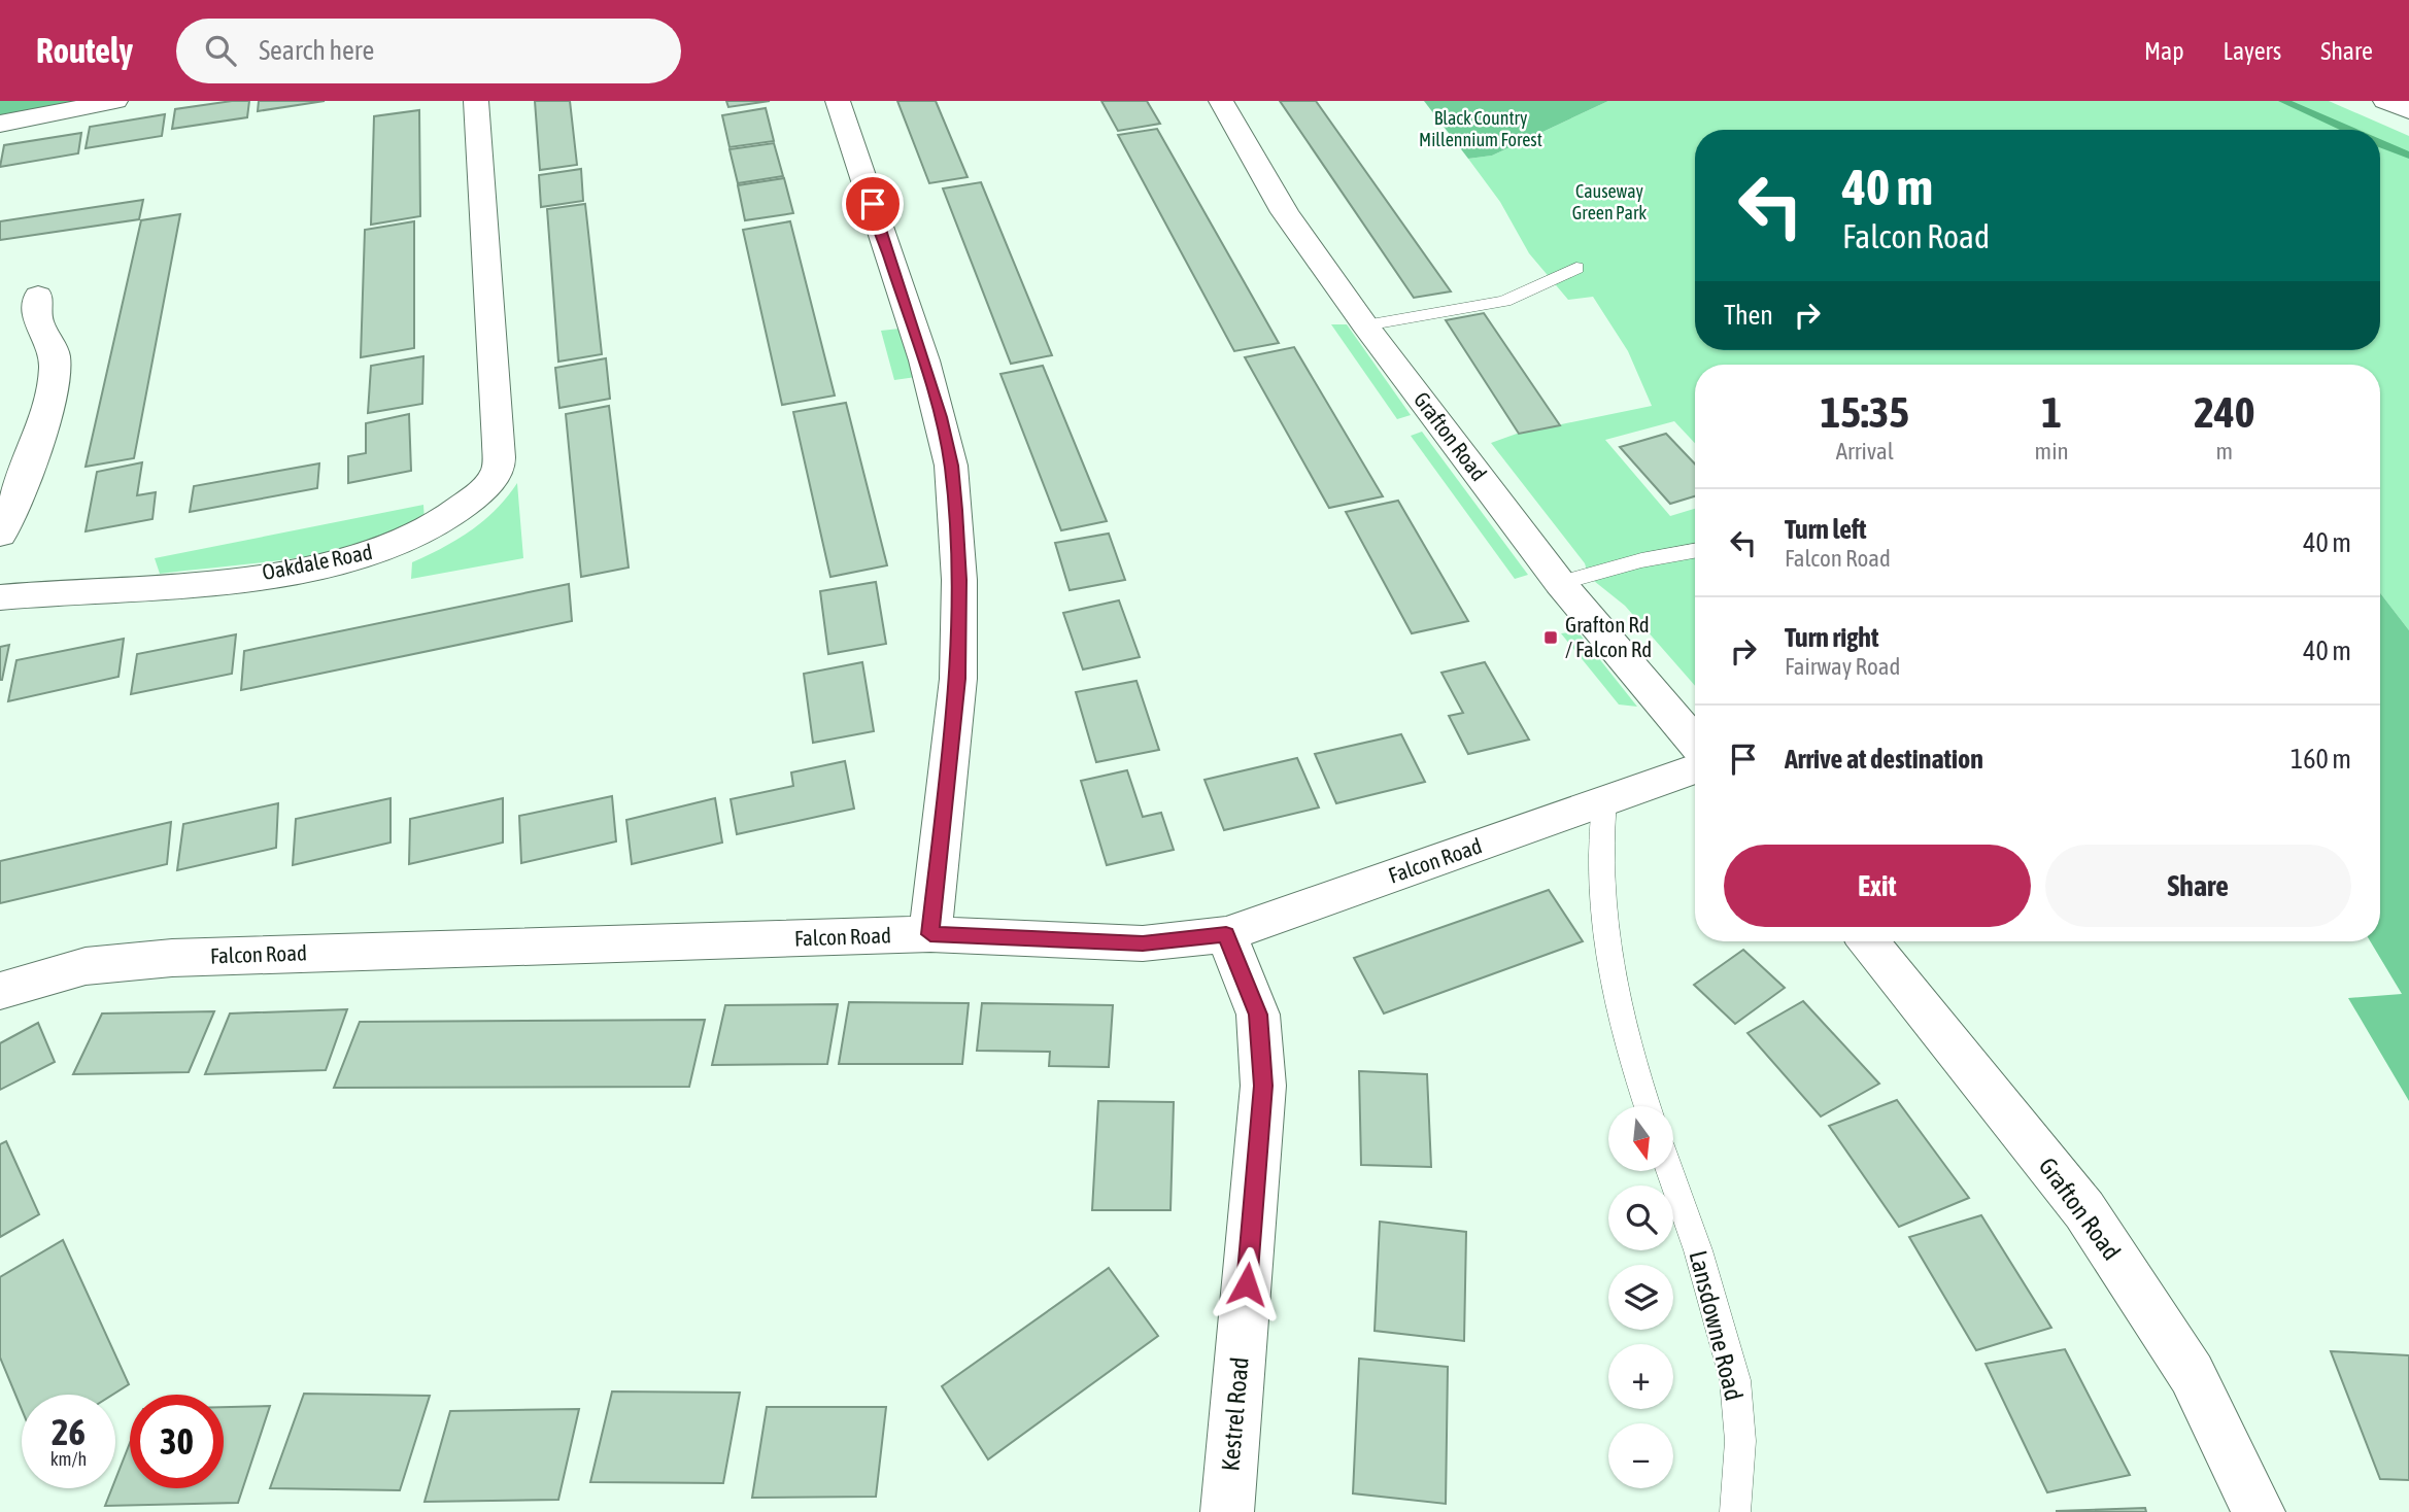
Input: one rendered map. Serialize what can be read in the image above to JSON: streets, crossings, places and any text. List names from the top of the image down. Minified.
{"streets":{"main road":["Grafton Road","Oakdale Road","Falcon Road","Kestrel Road"],"lane":["Lansdowne Road"]},"crossings":[["Falcon Road","Kestrel Road"]],"parks":["Black Country Millennium Forest","Causeway Green Park"],"places":{"transit":["Grafton Rd / Falcon Rd"]},"north":"bottom","page":{"header":"Routely","search":"Search here","nav":["Map","Layers","Share"],"turn":["40 m","Falcon Road"],"then":"Then","eta":["15:35","Arrival","1","min","240","m"],"list":[{"name":"Turn left","note":"Falcon Road","value":"40 m"},{"name":"Turn right","note":"Fairway Road","value":"40 m"},{"name":"Arrive at destination","value":"160 m"}],"buttons":["Exit","Share"],"map_buttons":["+","−"],"speed":"26 km/h","limit":"30"}}
